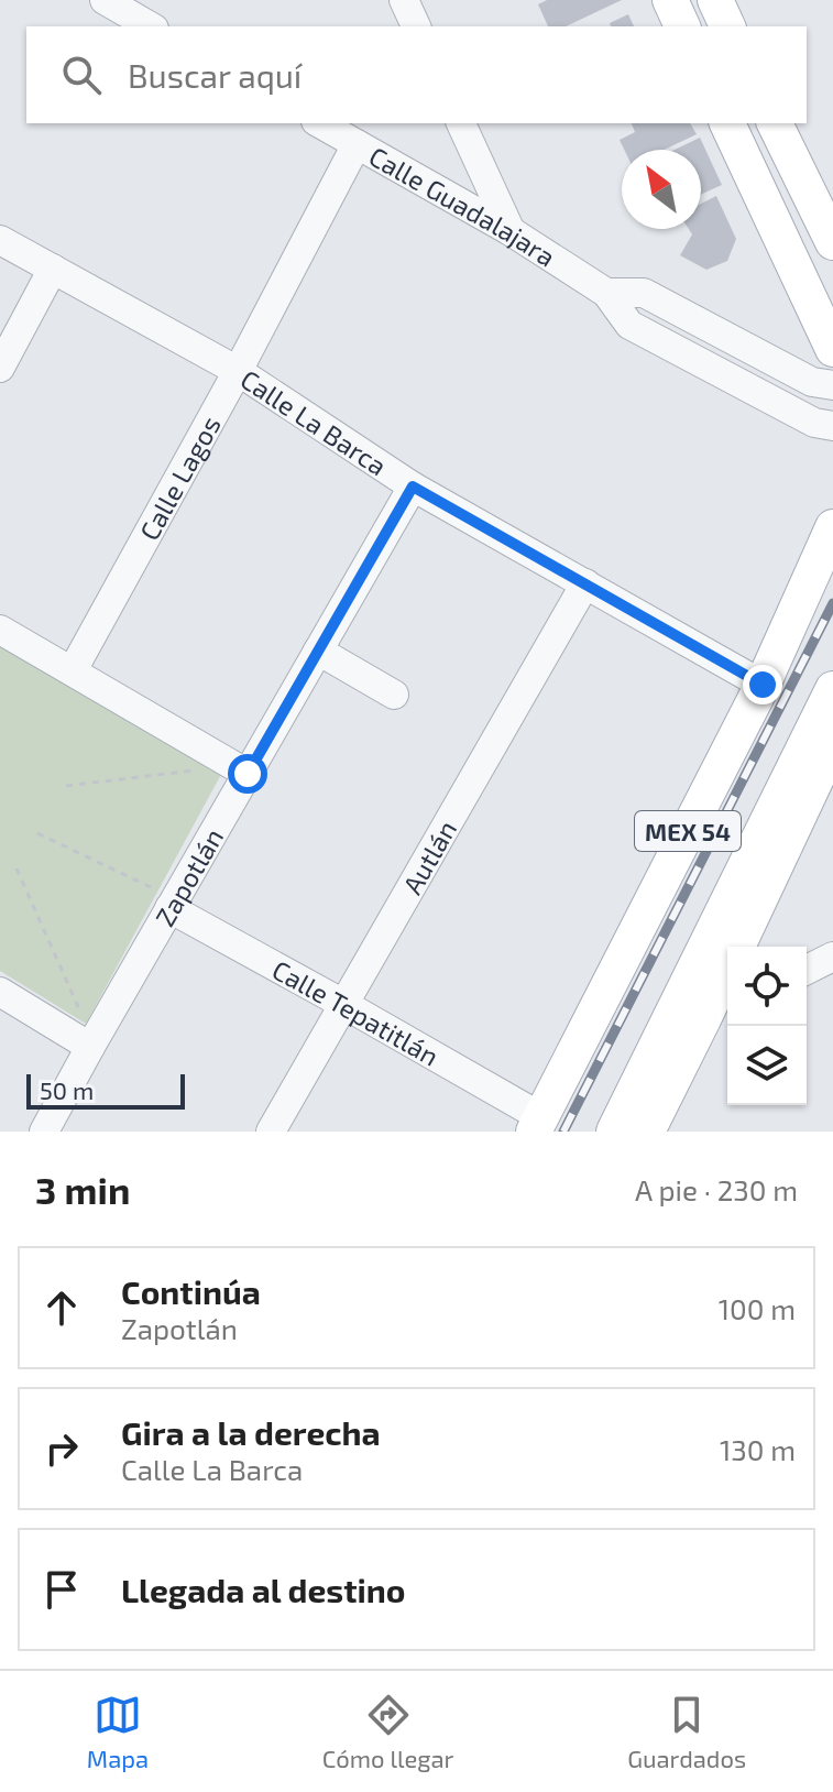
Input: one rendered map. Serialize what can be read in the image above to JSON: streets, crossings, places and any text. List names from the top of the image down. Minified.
{"streets":{"main road":["MEX 54"],"street":["Calle Guadalajara","Calle La Barca","Calle Lagos","Autlán","Zapotlán","Calle Tepatitlán"]},"crossings":[["Calle Guadalajara","Calle Lagos"],["Calle La Barca","Calle Lagos"],["Calle La Barca","MEX 54"],["Calle La Barca","Autlán"],["Calle La Barca","Zapotlán"],["MEX 54","Calle Tepatitlán"],["Autlán","Calle Tepatitlán"],["Zapotlán","Calle Tepatitlán"]],"scale_bar":"50 m","north":"top left","page":{"search":"Buscar aquí","scale":"50 m","heading":["3 min","A pie · 230 m"],"list":[["Continúa","Zapotlán","100 m"],["Gira a la derecha","Calle La Barca","130 m"],"Llegada al destino"],"nav":["Mapa","Cómo llegar","Guardados"]}}
